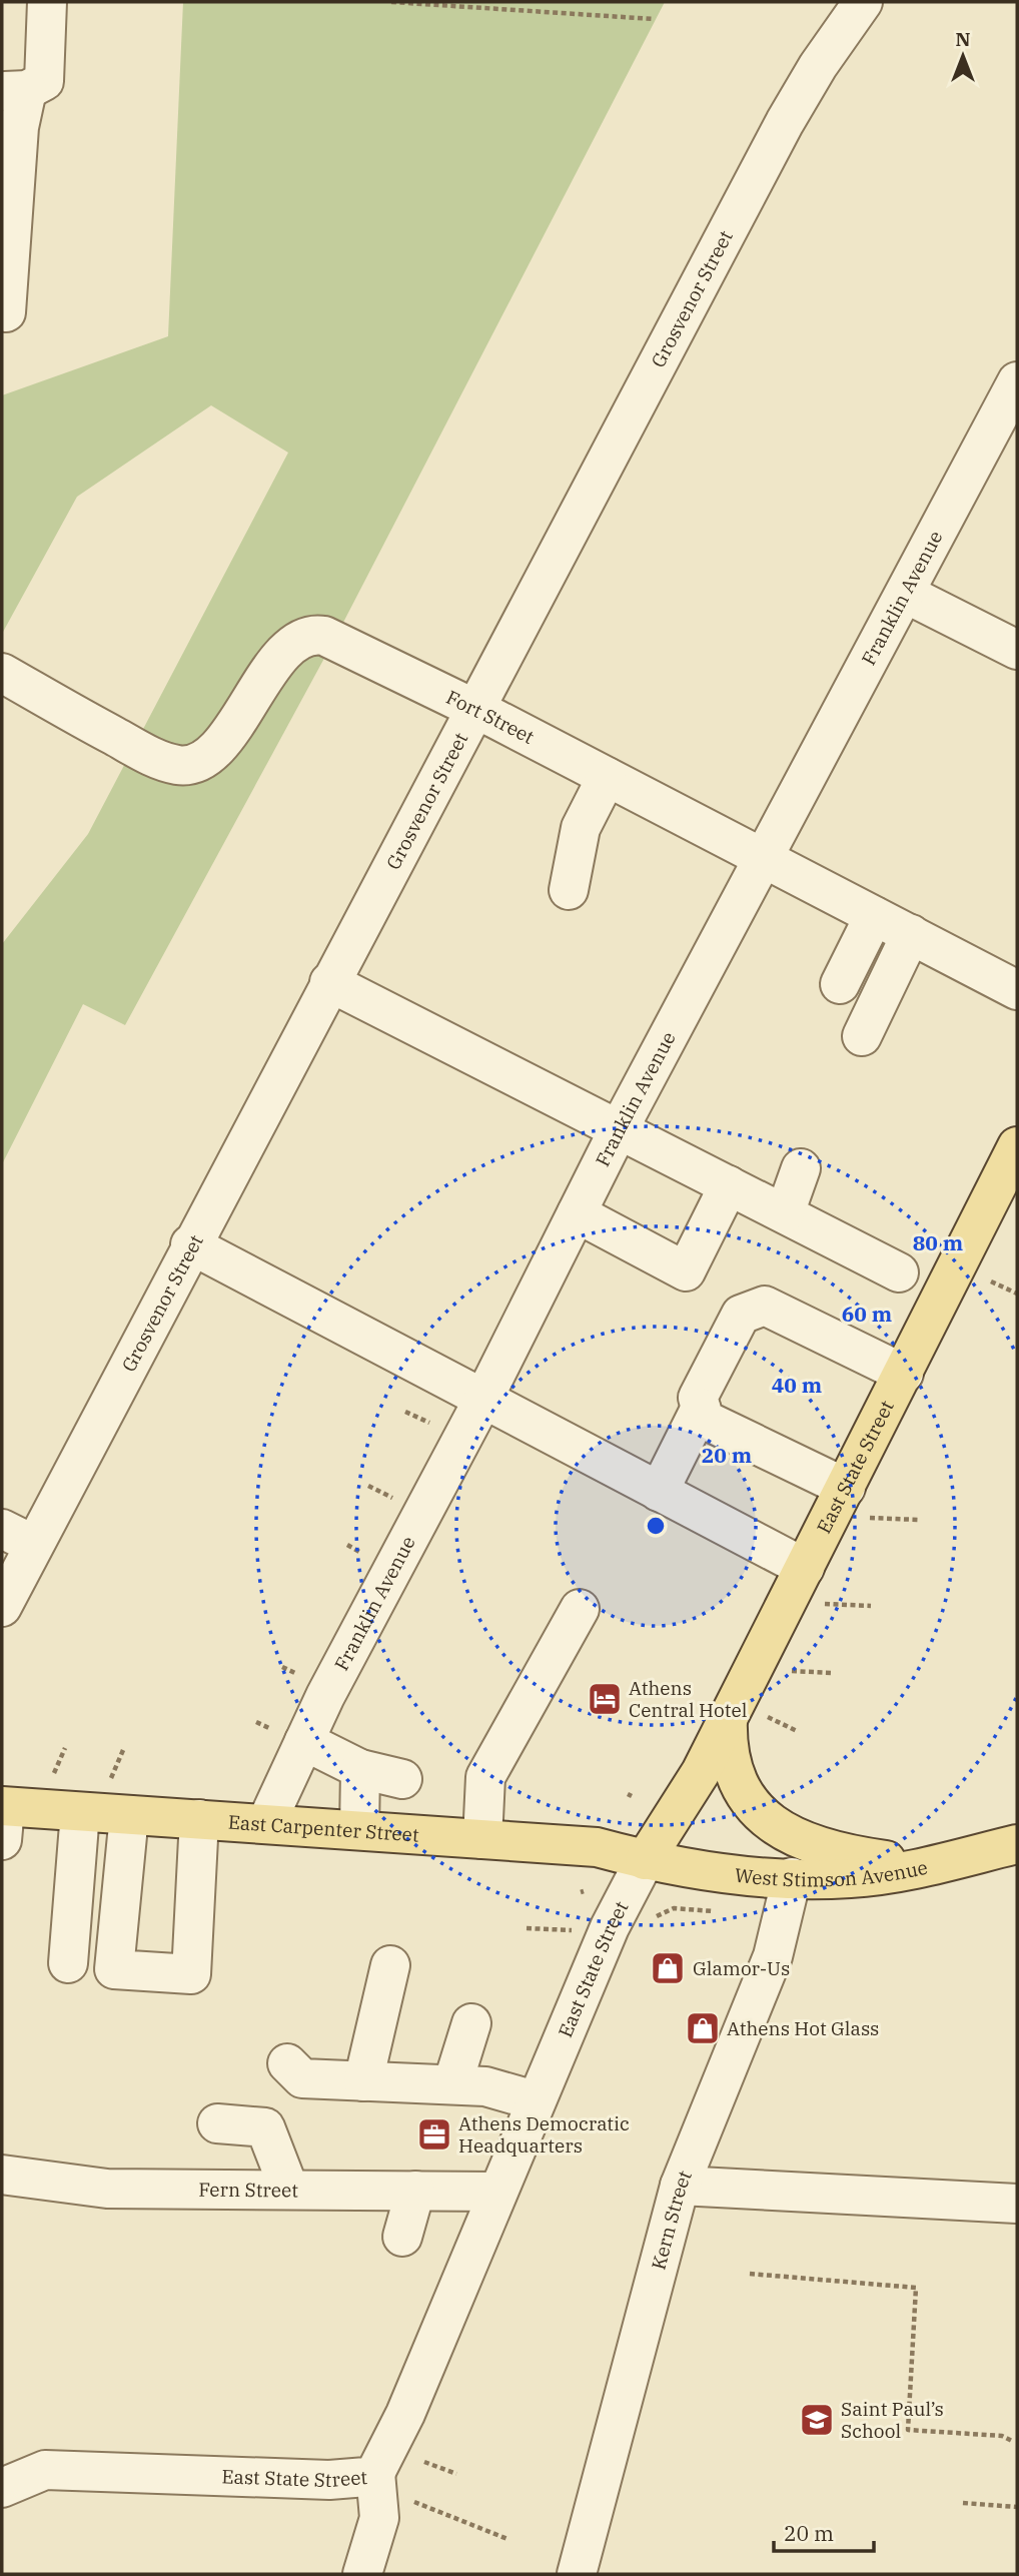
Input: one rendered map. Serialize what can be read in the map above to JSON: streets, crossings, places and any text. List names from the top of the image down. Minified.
{"streets":{"main road":["East State Street","East Carpenter Street","West Stimson Avenue"],"street":["Grosvenor Street","Franklin Avenue","Fort Street","Fern Street","Kern Street"]},"crossings":[["Grosvenor Street","Fort Street"],["Franklin Avenue","Fort Street"],["Franklin Avenue","East Carpenter Street"],["East State Street","East Carpenter Street"],["East State Street","West Stimson Avenue"],["East State Street","Fern Street"],["East Carpenter Street","West Stimson Avenue"],["West Stimson Avenue","Kern Street"]],"places":{"hotel":["Athens Central Hotel"],"shop":["Glamor-Us","Athens Hot Glass"],"office":["Athens Democratic Headquarters"],"school or university":["Saint Paul’s School"]},"scale_bar":"20 m","north":"top","rings":["80 m","60 m","40 m","20 m"]}
